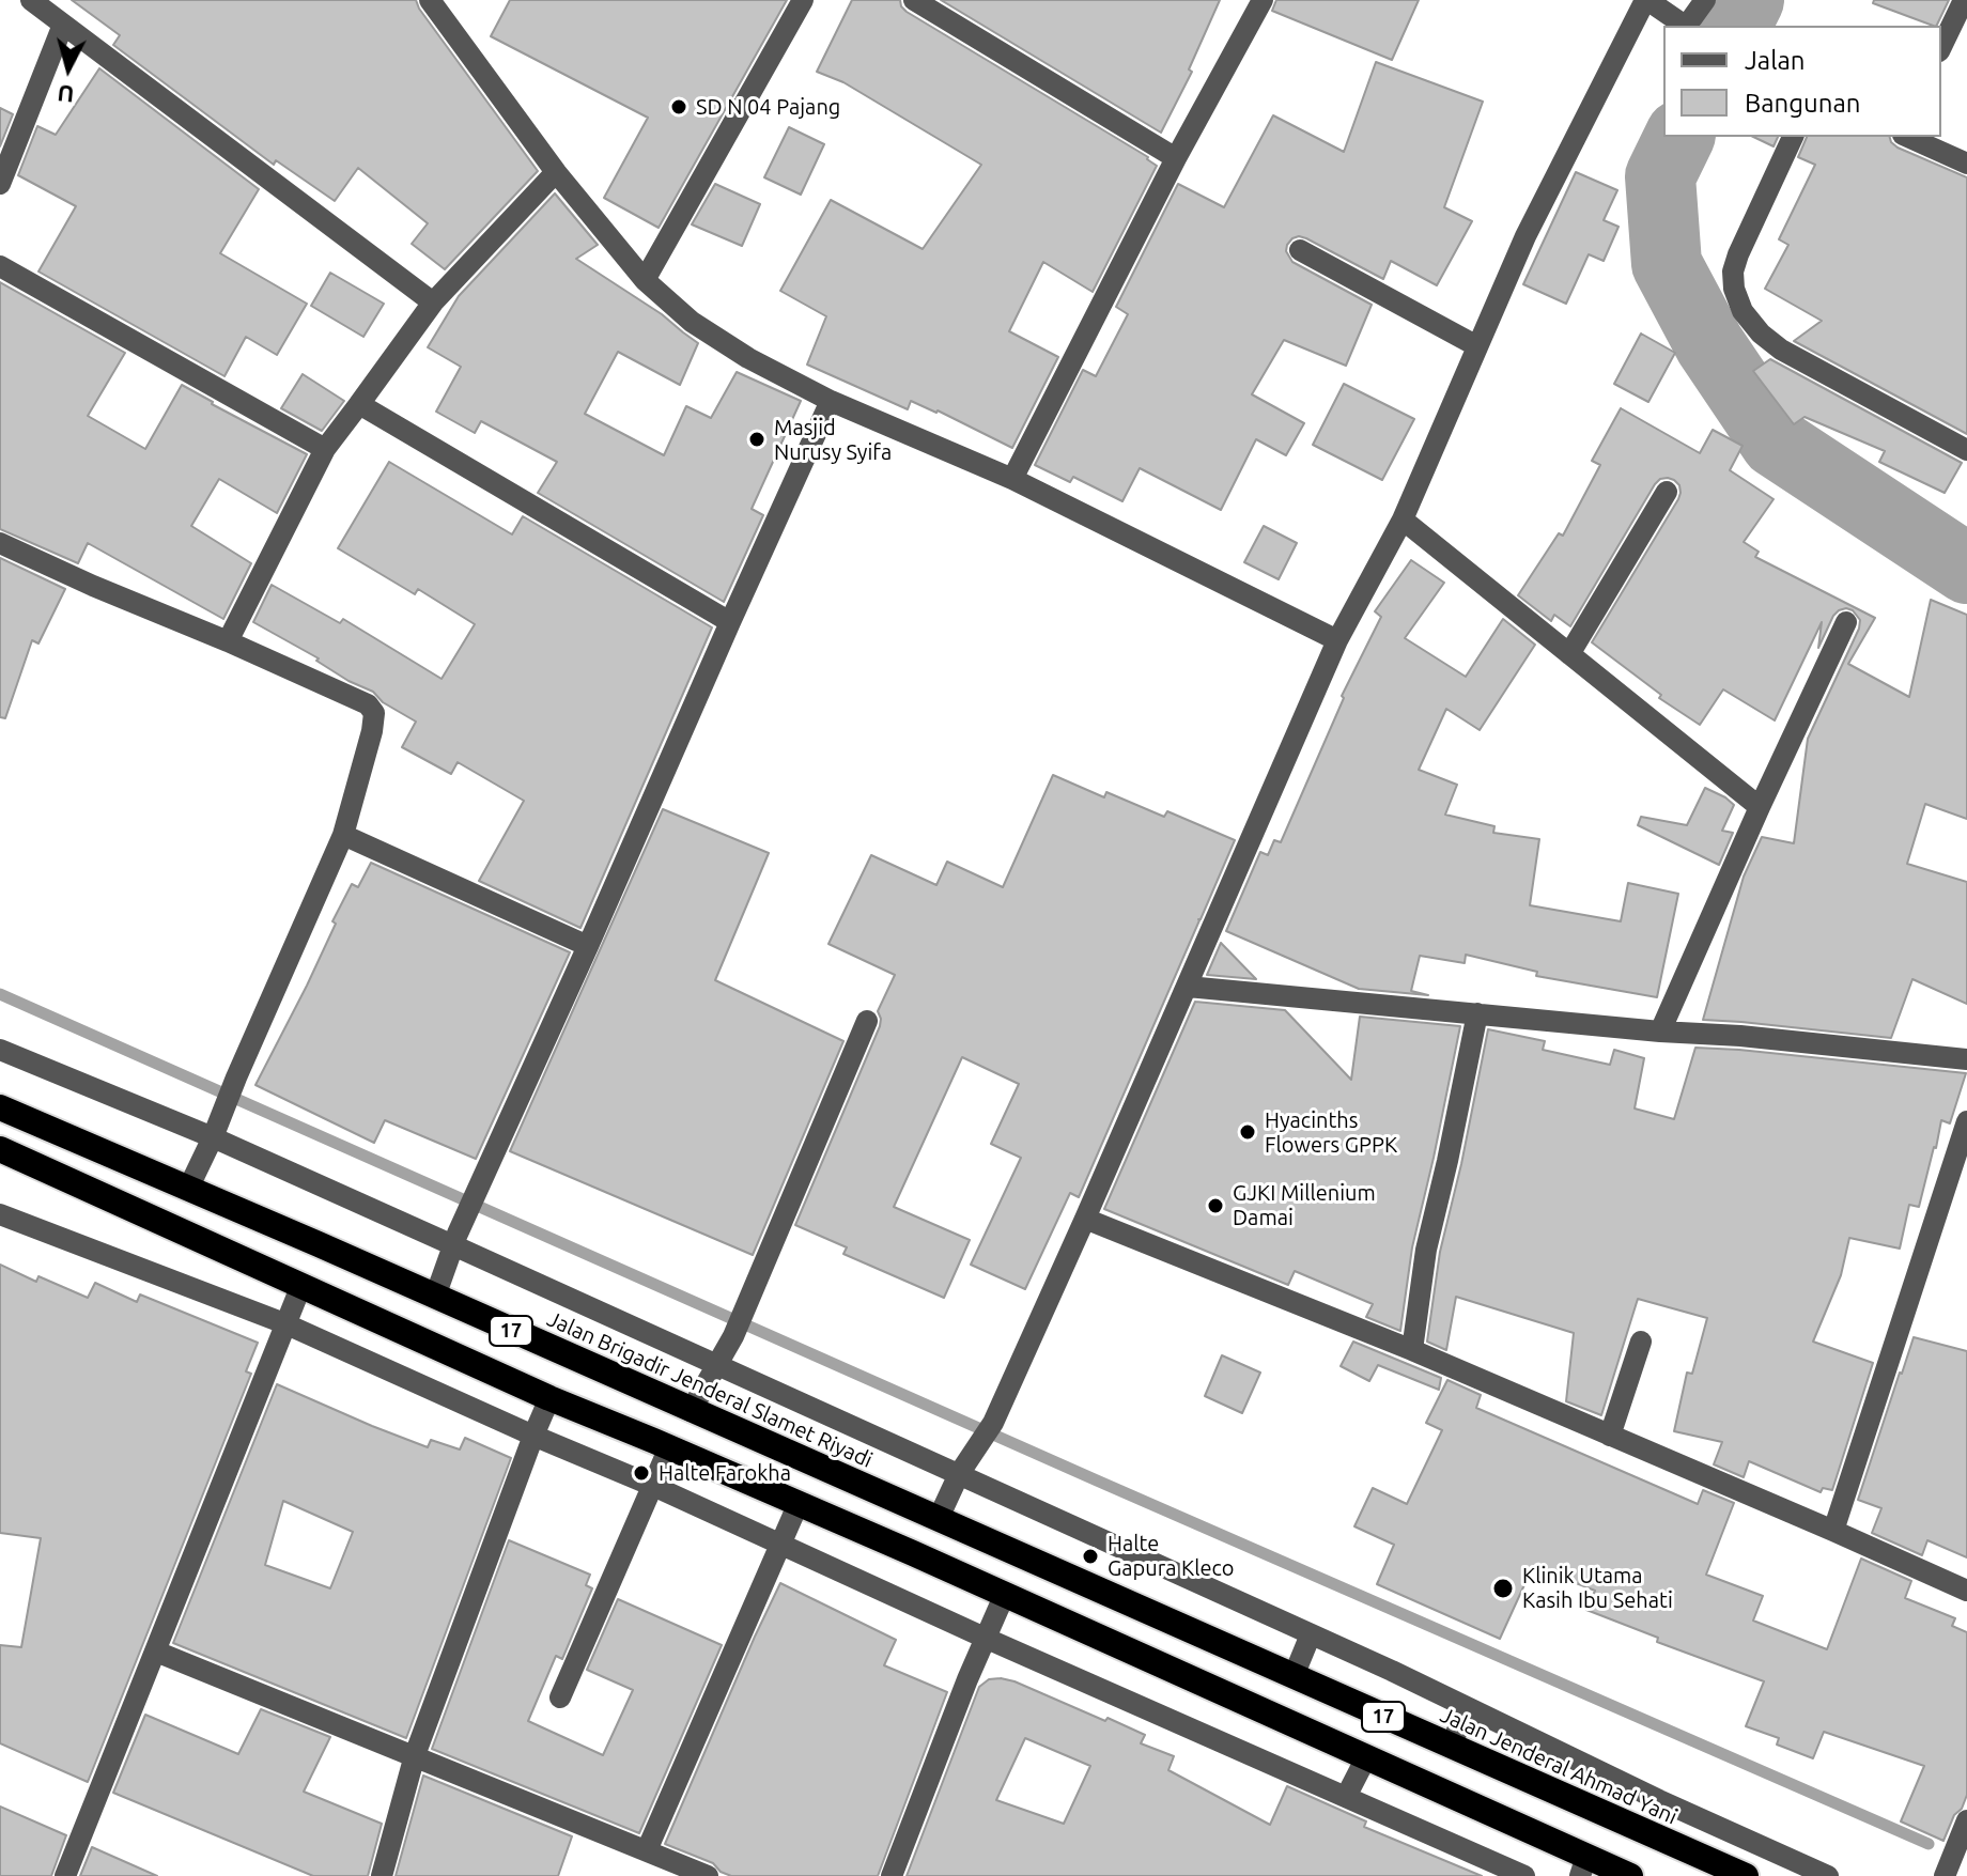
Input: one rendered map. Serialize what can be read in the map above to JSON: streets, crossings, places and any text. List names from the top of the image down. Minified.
{"streets":{"highway":["17","Jalan Brigadir Jenderal Slamet Riyadi","Jalan Jenderal Ahmad Yani"]},"crossings":[["Jalan Brigadir Jenderal Slamet Riyadi","Jalan Jenderal Ahmad Yani"]],"places":["SD N 04 Pajang","Masjid Nurusy Syifa","Hyacinths Flowers GPPK","GJKI Millenium Damai","Halte Farokha","Halte Gapura Kleco","Klinik Utama Kasih Ibu Sehati"],"legend":["Jalan","Bangunan"],"north":"bottom"}
